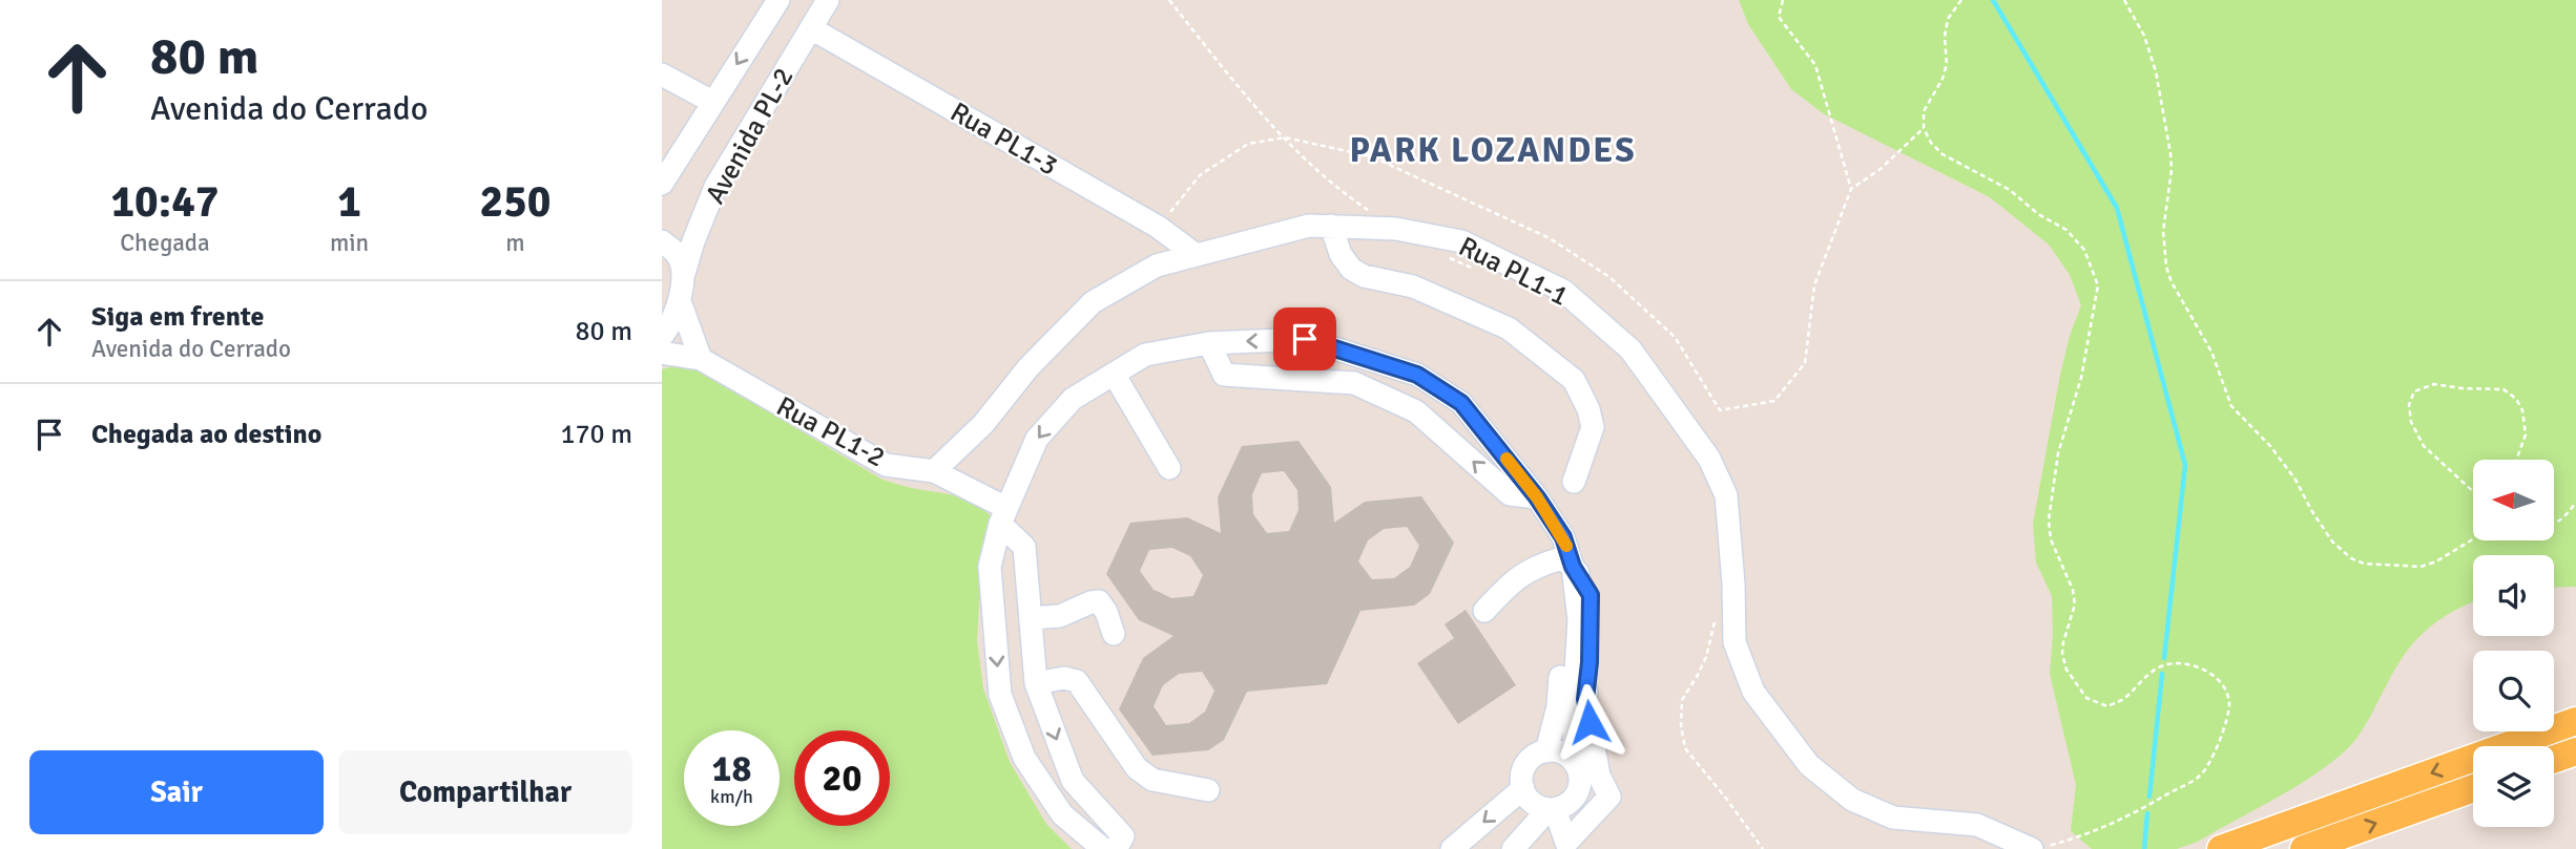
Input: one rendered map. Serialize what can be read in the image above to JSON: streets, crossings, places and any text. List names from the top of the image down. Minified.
{"streets":{"street":["Avenida PL-2","Rua PL1-3","Rua PL1-1","Rua PL1-2"]},"crossings":[["Avenida PL-2","Rua PL1-3"],["Rua PL1-3","Rua PL1-1"],["Rua PL1-1","Rua PL1-2"]],"districts":["PARK LOZANDES"],"north":"left","page":{"turn":["80 m","Avenida do Cerrado"],"eta":["10:47","Chegada","1","min","250","m"],"list":[{"name":"Siga em frente","note":"Avenida do Cerrado","value":"80 m"},{"name":"Chegada ao destino","value":"170 m"}],"speed":"18 km/h","limit":"20","buttons":["Sair","Compartilhar"]}}
